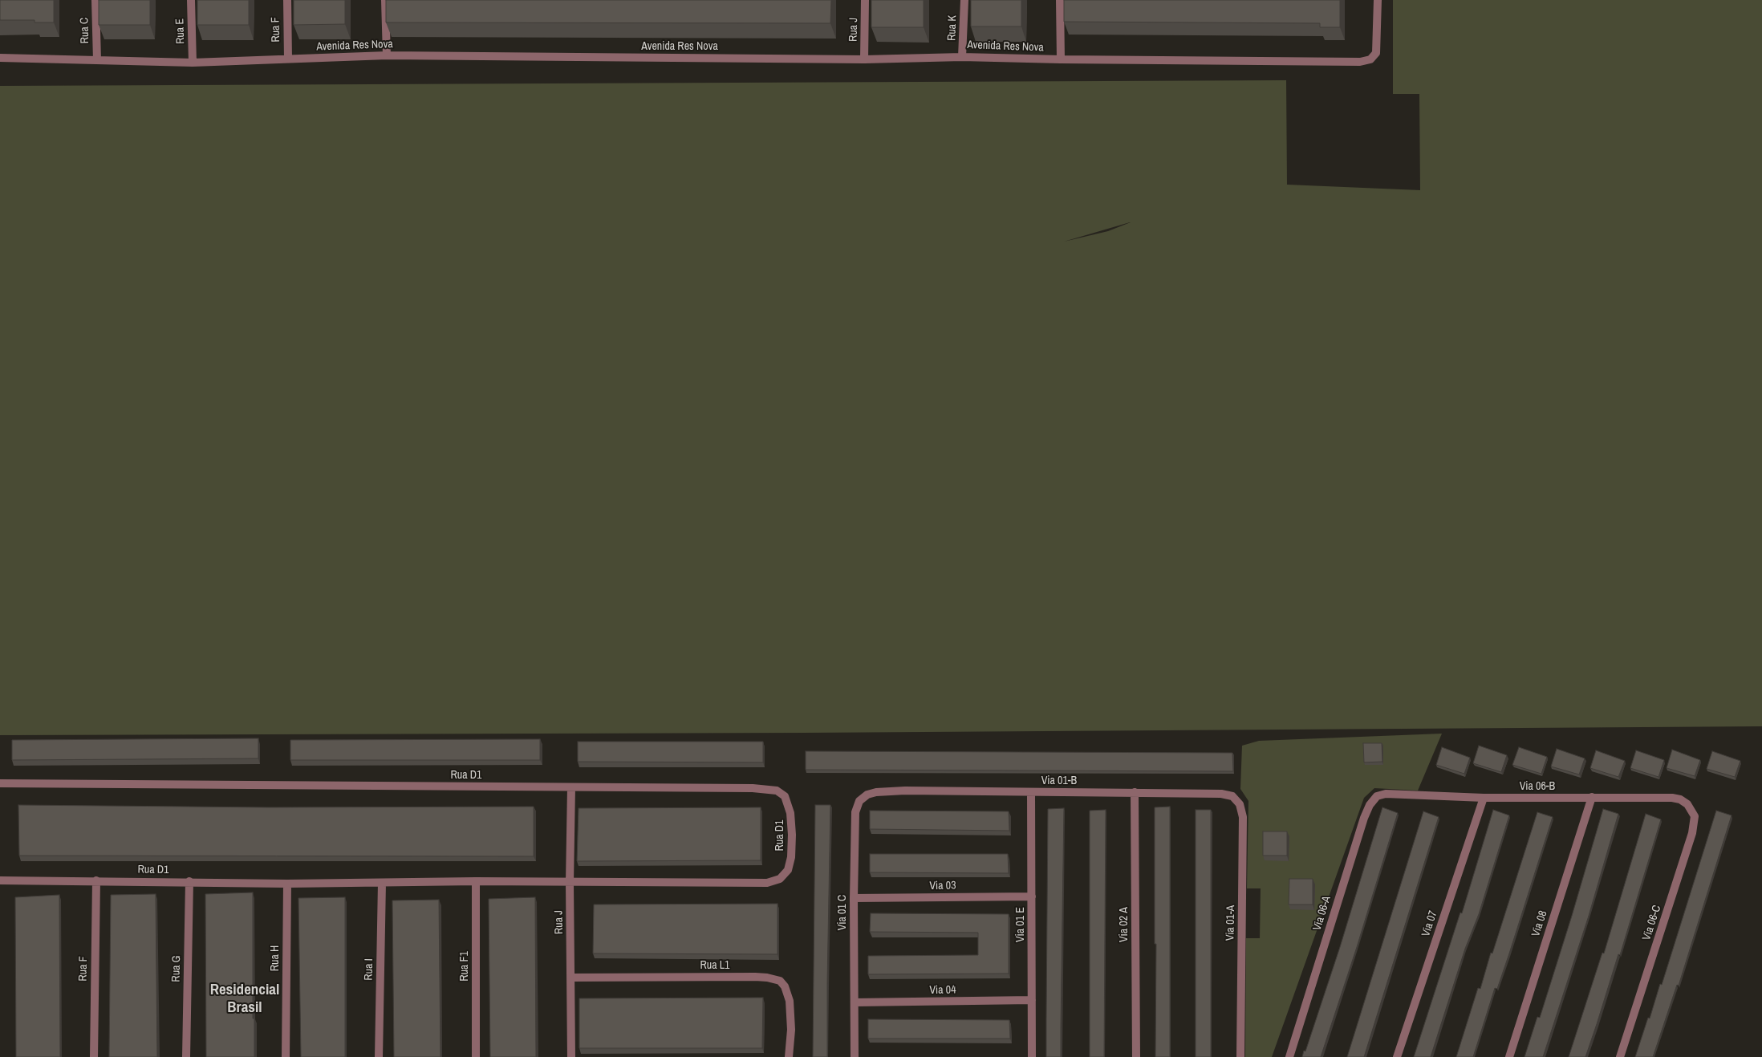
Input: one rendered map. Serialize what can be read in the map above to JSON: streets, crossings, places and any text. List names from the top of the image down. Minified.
{"streets":{"street":["Rua K","Rua F","Rua J","Rua C","Rua E","Avenida Res Nova","Rua D1","Via 01-B","Via 06-B","Via 03","Via 01 C","Via 06-A","Via 01-A","Via 06-C","Via 07","Via 08","Via 01 E","Via 02 A","Rua H","Rua L1","Rua F1","Rua G","Rua I","Via 04"]},"crossings":[["Rua K","Avenida Res Nova"],["Rua F","Avenida Res Nova"],["Rua F","Rua D1"],["Rua J","Avenida Res Nova"],["Rua J","Rua D1"],["Rua J","Rua L1"],["Rua C","Avenida Res Nova"],["Rua E","Avenida Res Nova"],["Rua D1","Rua H"],["Rua D1","Rua F1"],["Rua D1","Rua G"],["Rua D1","Rua I"],["Via 01-B","Via 01 C"],["Via 01-B","Via 01-A"],["Via 01-B","Via 01 E"],["Via 01-B","Via 02 A"],["Via 06-B","Via 06-A"],["Via 06-B","Via 06-C"],["Via 06-B","Via 07"],["Via 06-B","Via 08"],["Via 03","Via 01 C"],["Via 03","Via 01 E"],["Via 01 C","Via 04"],["Via 01 E","Via 04"]],"districts":["Residencial Brasil"]}
